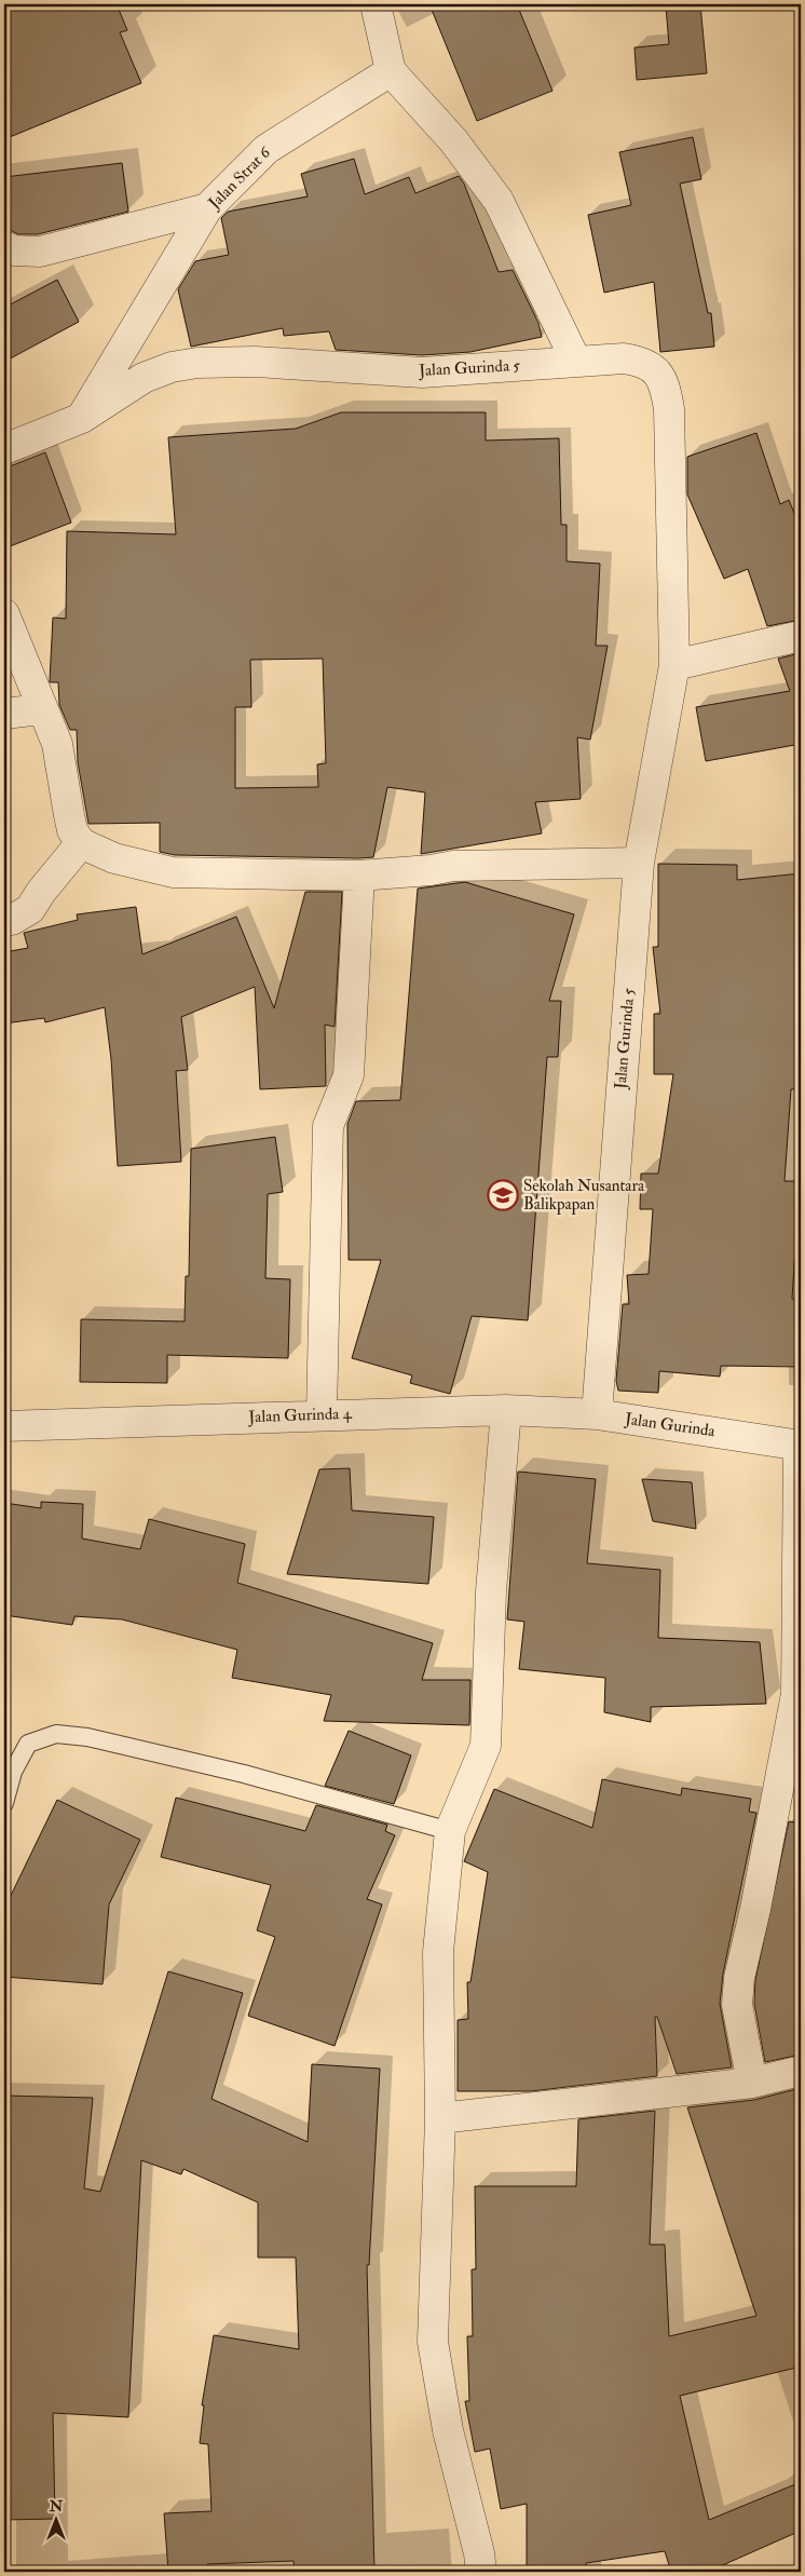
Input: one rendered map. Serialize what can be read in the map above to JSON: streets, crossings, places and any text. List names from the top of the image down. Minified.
{"streets":{"street":["Jalan Strat 6","Jalan Gurinda 5","Jalan Gurinda 4","Jalan Gurinda"]},"crossings":[["Jalan Strat 6","Jalan Gurinda 5"],["Jalan Gurinda 5","Jalan Gurinda 4"],["Jalan Gurinda 5","Jalan Gurinda"],["Jalan Gurinda 4","Jalan Gurinda"]],"places":{"school or university":["Sekolah Nusantara Balikpapan"]},"north":"top"}
